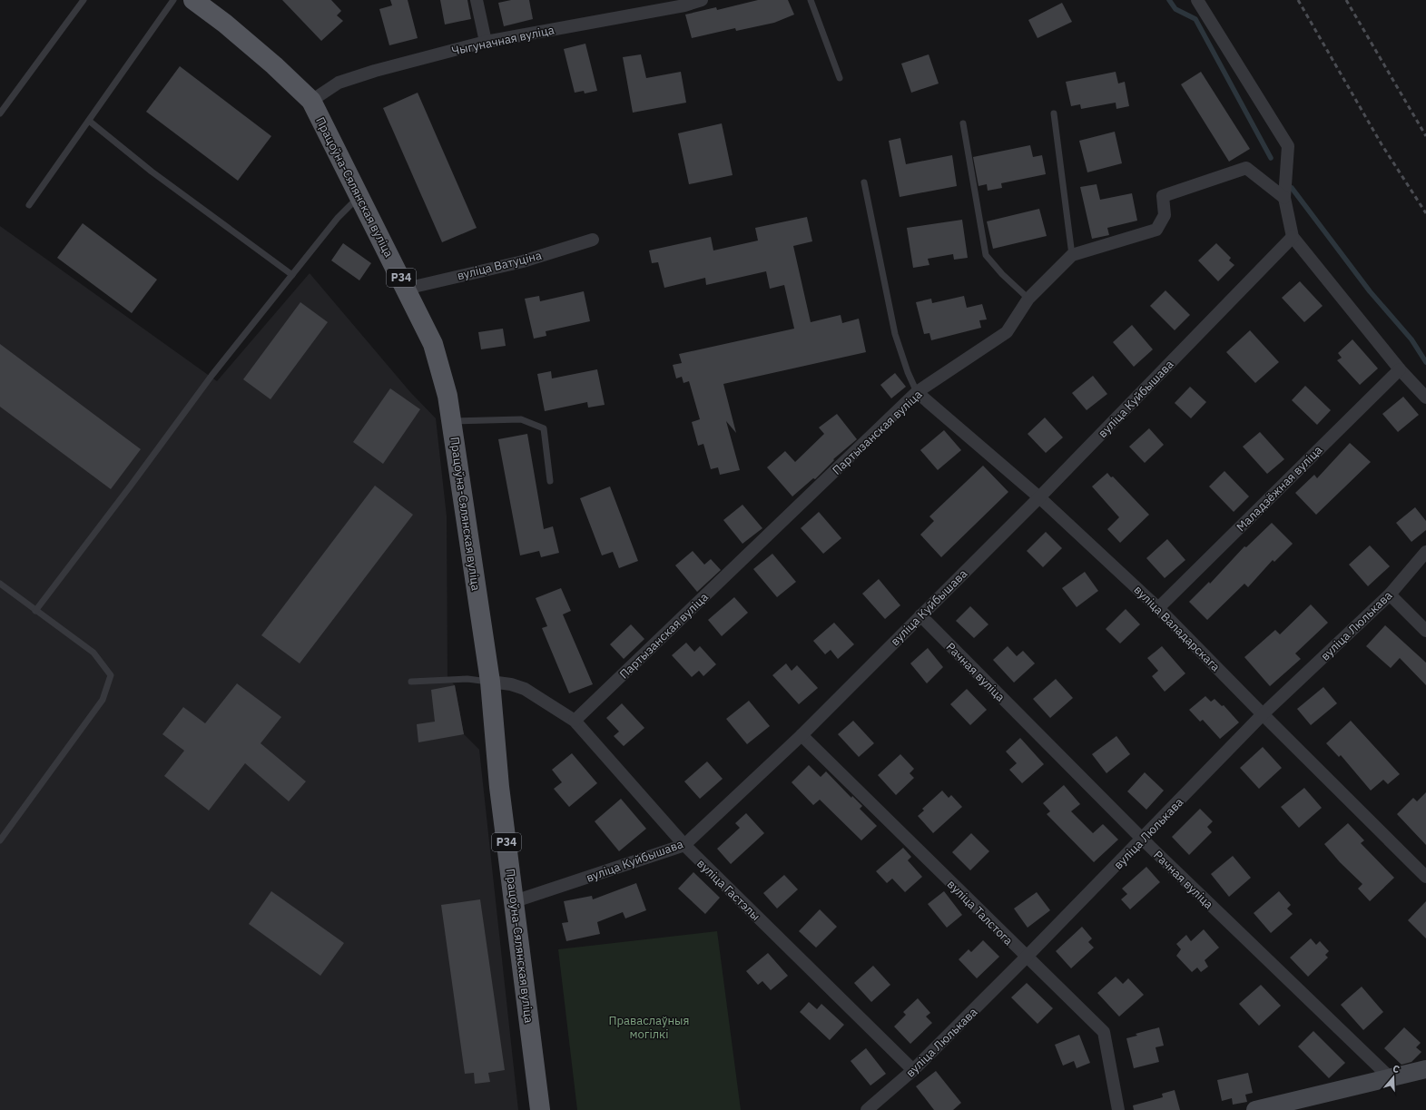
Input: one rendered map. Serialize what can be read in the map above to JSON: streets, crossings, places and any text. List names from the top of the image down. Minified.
{"streets":{"main road":["Працоўна-Сялянская вуліца","Р34"],"street":["Чыгуначная вуліца","вуліца Ватуціна","вуліца Куйбышава","Партызанская вуліца","Маладзёжная вуліца","вуліца Люлькава","вуліца Валадарскага","Рачная вуліца","вуліца Гастэлы","вуліца Талстога"]},"crossings":[["Чыгуначная вуліца","Працоўна-Сялянская вуліца"],["Працоўна-Сялянская вуліца","вуліца Ватуціна"],["Працоўна-Сялянская вуліца","вуліца Куйбышава"],["Працоўна-Сялянская вуліца","вуліца Гастэлы"],["вуліца Куйбышава","вуліца Валадарскага"],["вуліца Куйбышава","Рачная вуліца"],["вуліца Куйбышава","вуліца Гастэлы"],["вуліца Куйбышава","вуліца Талстога"],["Партызанская вуліца","вуліца Валадарскага"],["Партызанская вуліца","вуліца Гастэлы"],["Маладзёжная вуліца","вуліца Валадарскага"],["вуліца Люлькава","вуліца Валадарскага"],["вуліца Люлькава","Рачная вуліца"],["вуліца Люлькава","вуліца Гастэлы"],["вуліца Люлькава","вуліца Талстога"]],"parks":["Праваслаўныя могілкі"],"north":"top"}
